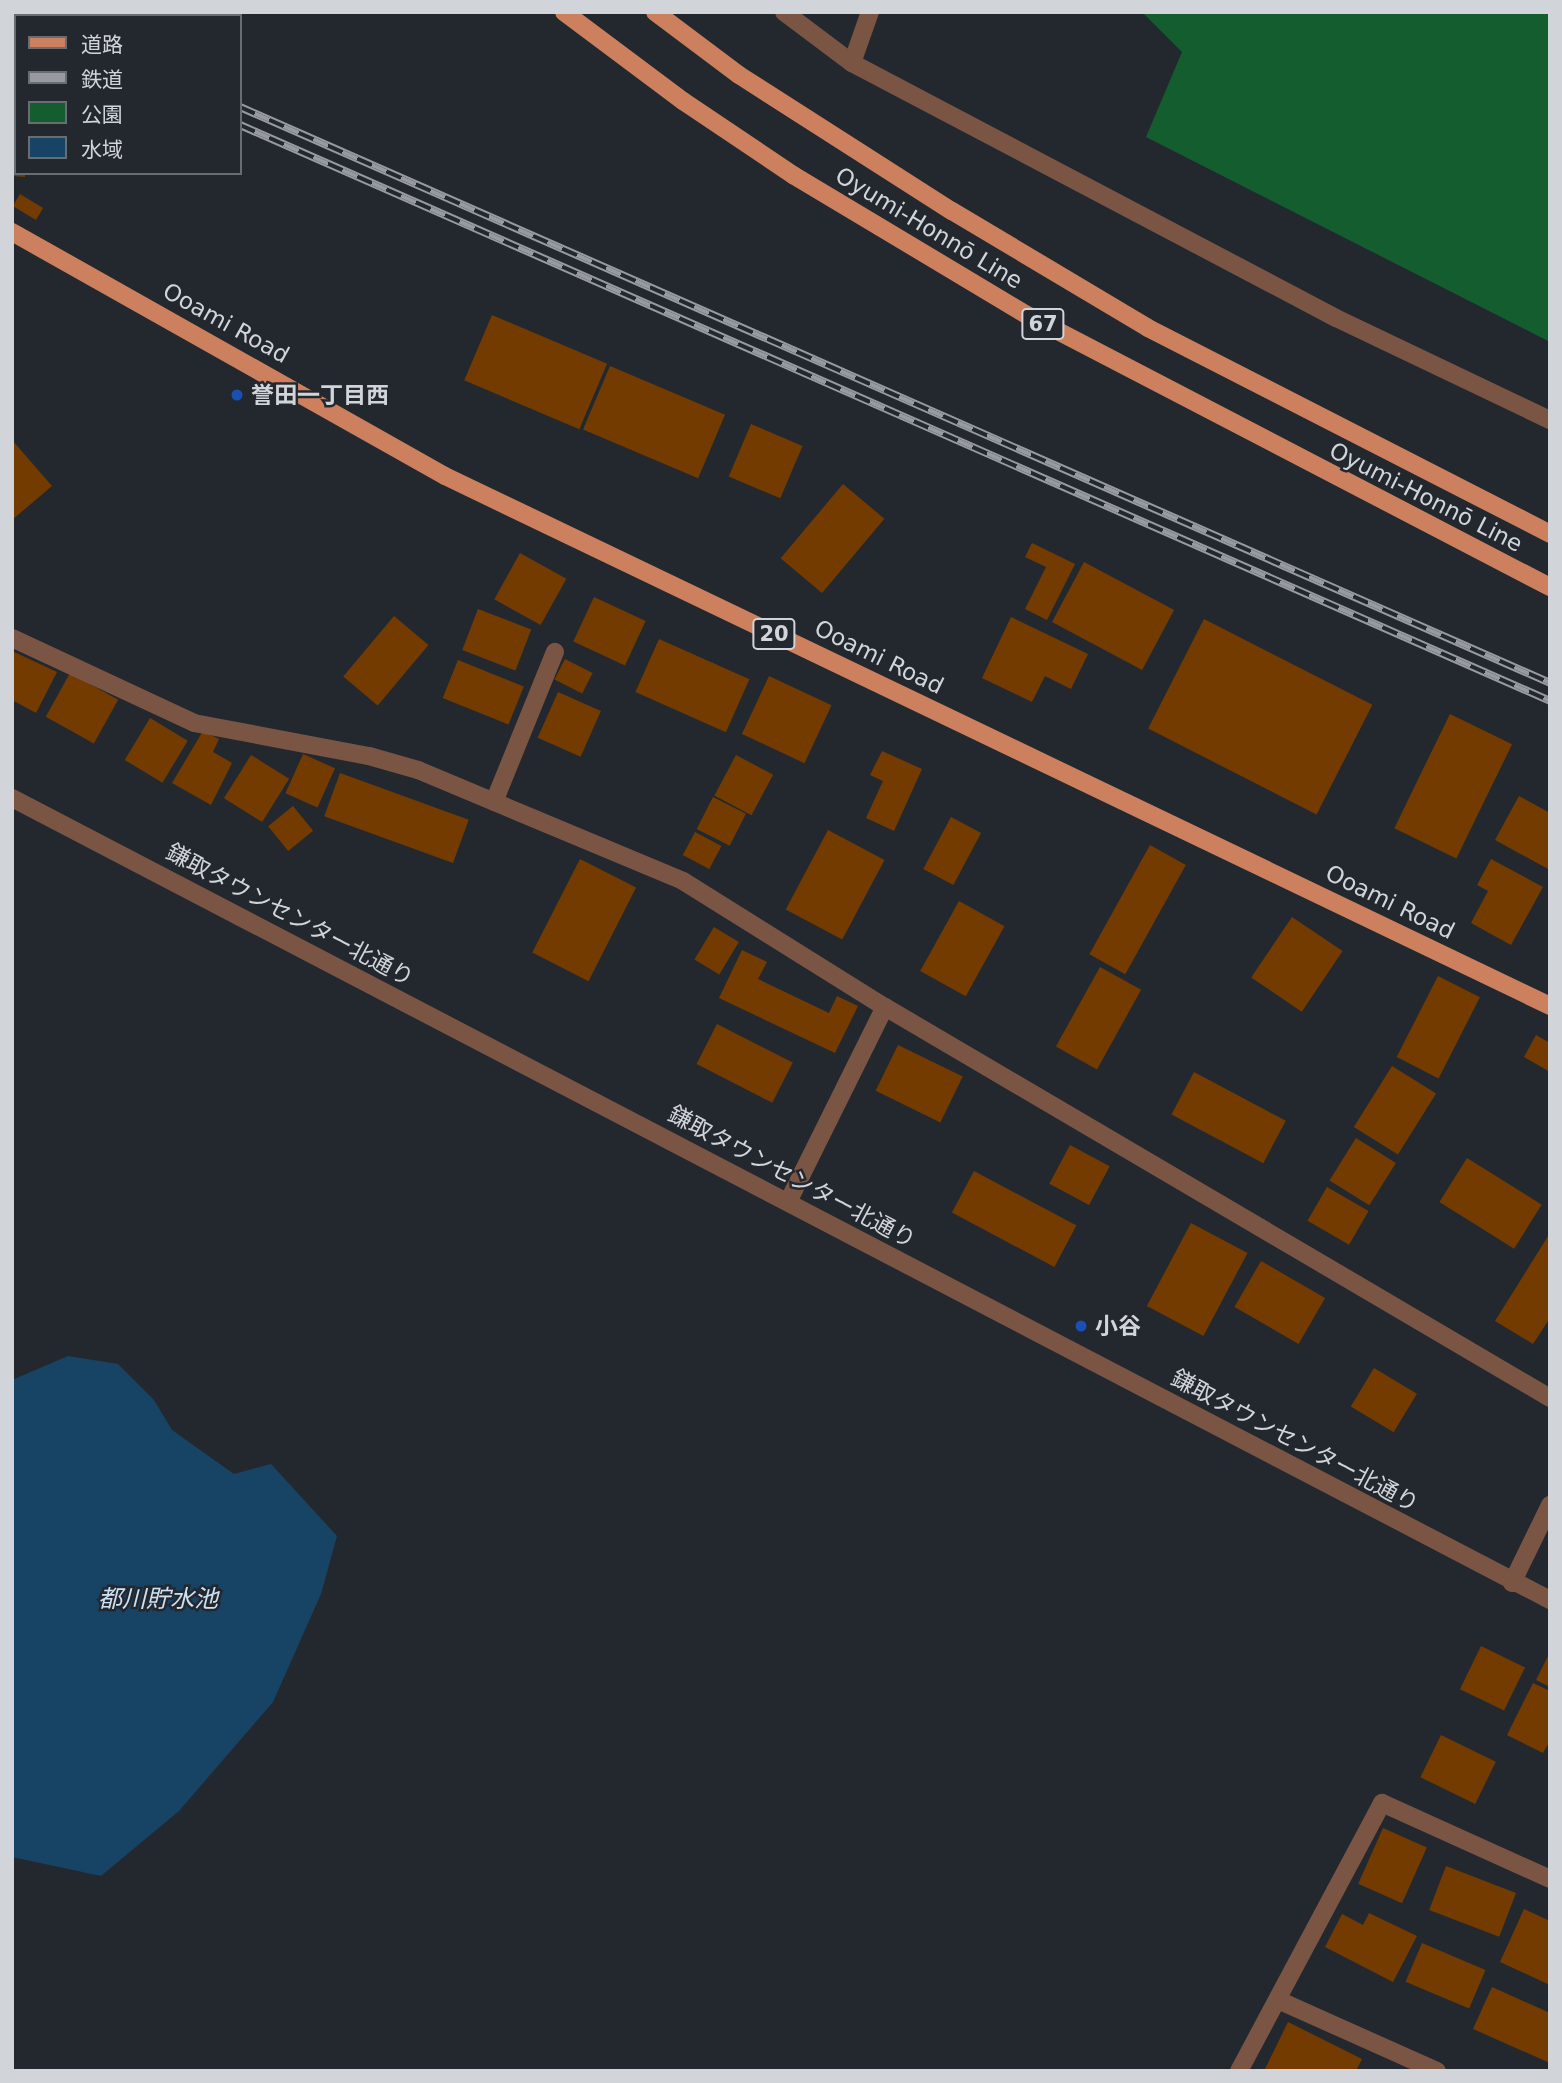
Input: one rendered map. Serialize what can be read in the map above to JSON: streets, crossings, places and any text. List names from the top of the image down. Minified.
{"streets":{"main road":["Oyumi-Honnō Line","Ooami Road","67","20"],"street":["鎌取タウンセンター北通り"]},"water":["都川貯水池"],"places":["誉田一丁目西","小谷"],"legend":["道路","鉄道","公園","水域"]}
